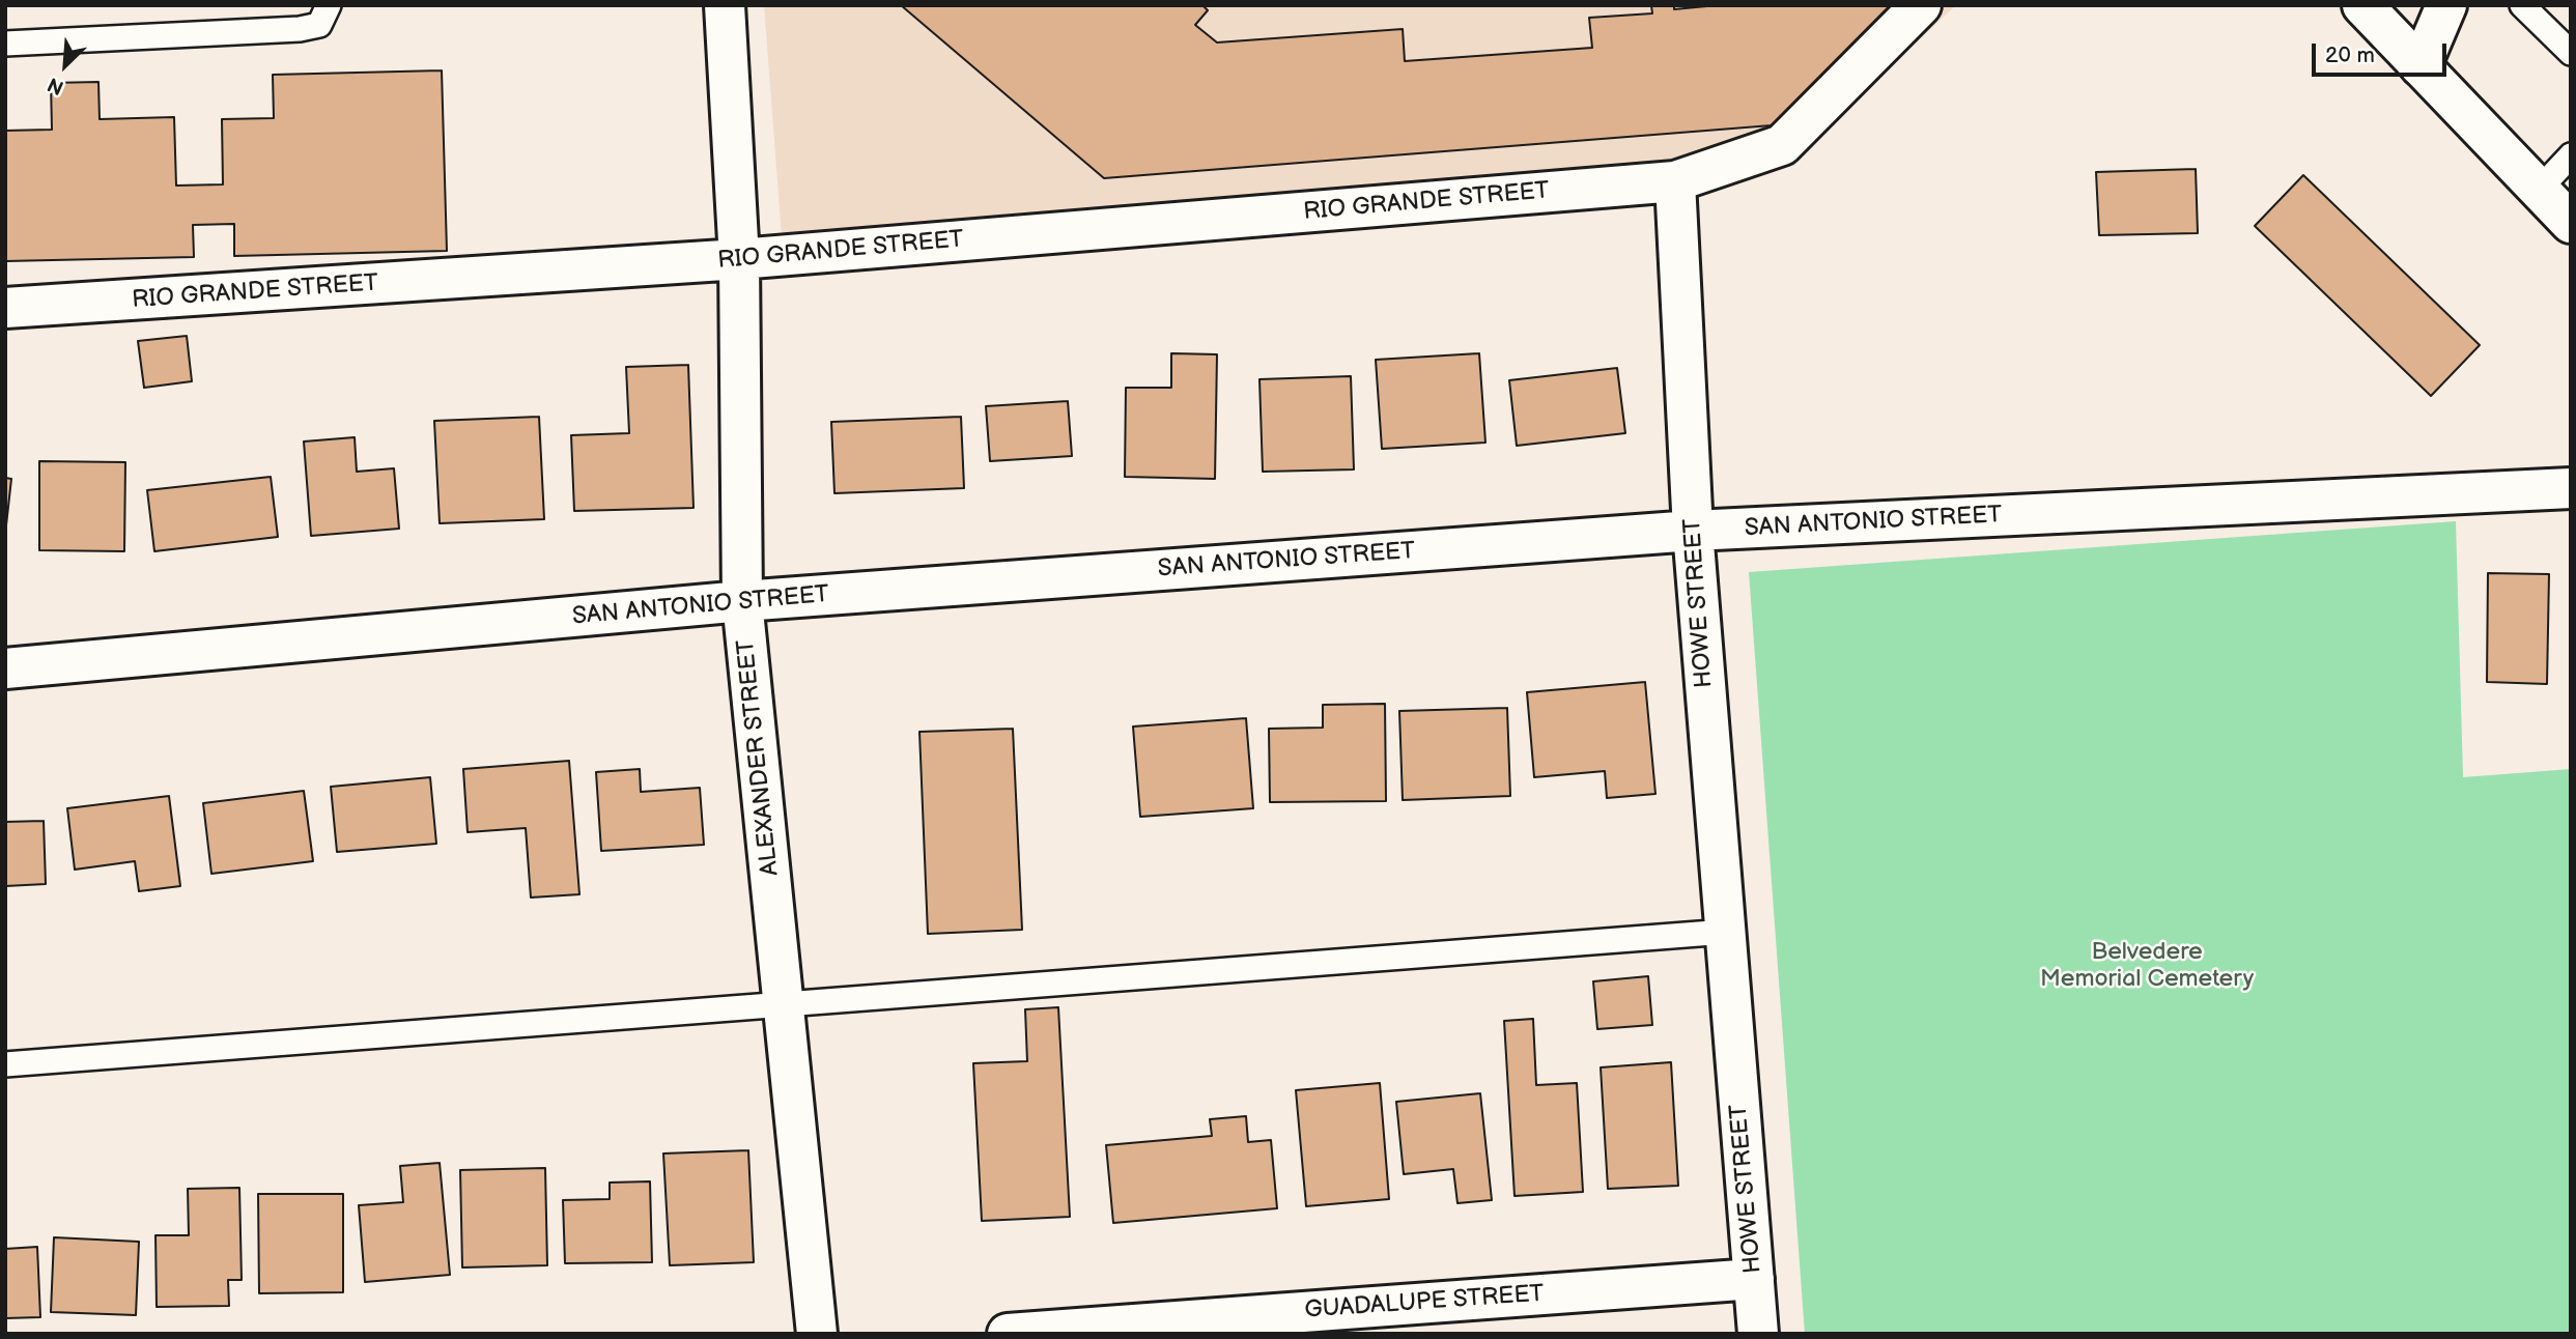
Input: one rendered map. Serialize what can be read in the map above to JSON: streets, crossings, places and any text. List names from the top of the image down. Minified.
{"streets":{"street":["RIO GRANDE STREET","SAN ANTONIO STREET","HOWE STREET","ALEXANDER STREET","GUADALUPE STREET"]},"crossings":[["RIO GRANDE STREET","HOWE STREET"],["RIO GRANDE STREET","ALEXANDER STREET"],["SAN ANTONIO STREET","HOWE STREET"],["SAN ANTONIO STREET","ALEXANDER STREET"],["HOWE STREET","GUADALUPE STREET"]],"parks":["Belvedere Memorial Cemetery"],"scale_bar":"20 m","north":"bottom left"}
